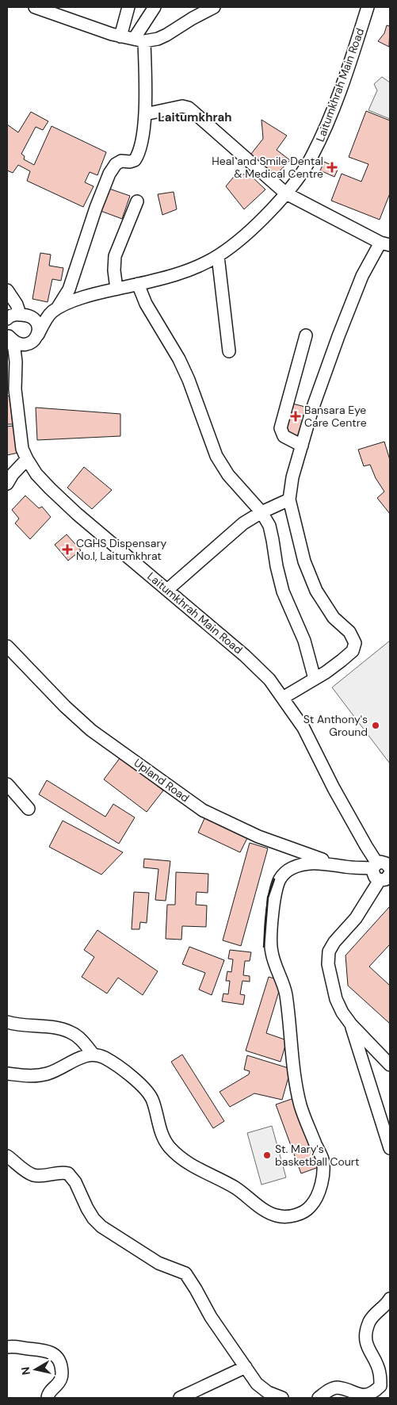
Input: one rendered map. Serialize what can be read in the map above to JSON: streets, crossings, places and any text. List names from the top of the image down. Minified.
{"streets":{"street":["Laitumkhrah Main Road","Upland Road"]},"districts":["Laitumkhrah"],"places":{"health":["Heal and Smile Dental & Medical Centre","Bansara Eye Care Centre","CGHS Dispensary No.I, Laitumkhrat"],"other":["St Anthony's Ground","St. Mary's basketball Court"]},"north":"left"}
